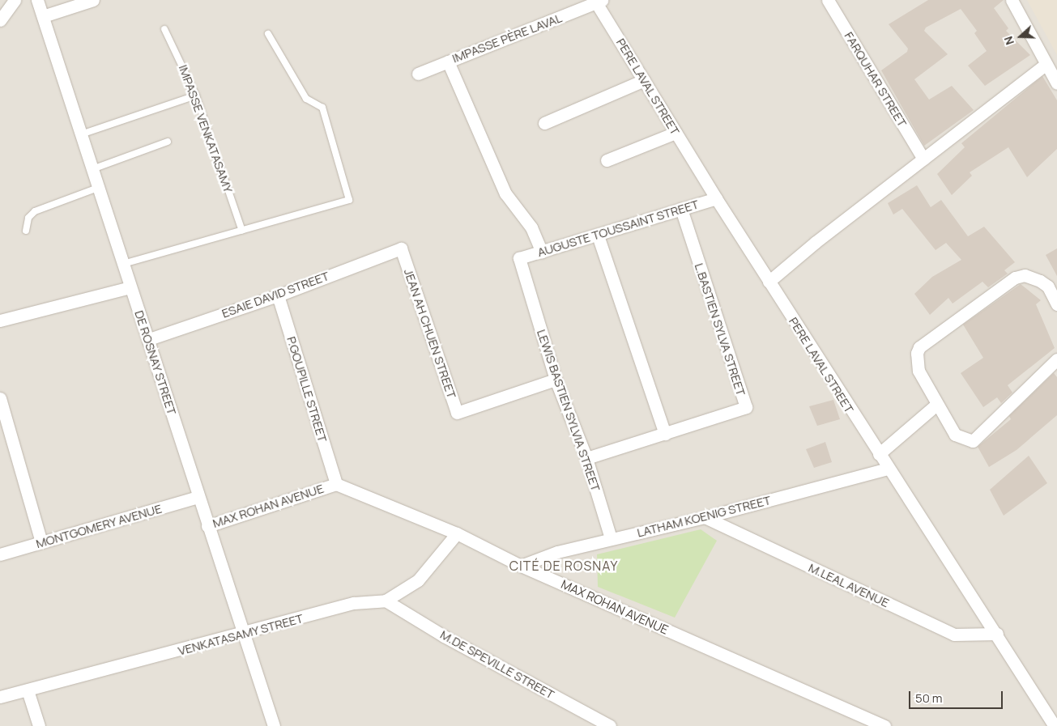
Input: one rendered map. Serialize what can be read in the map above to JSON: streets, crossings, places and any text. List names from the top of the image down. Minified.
{"streets":{"street":["IMPASSE PÈRE LAVAL","FARQUHAR STREET","PERE LAVAL STREET","AUGUSTE TOUSSAINT STREET","ESAIE DAVID STREET","L.BASTIEN SYLVA STREET","JEAN AH CHUEN STREET","DE ROSNAY STREET","P.GOUPILLE STREET","LEWIS BASTIEN SYLVIA STREET","MAX ROHAN AVENUE","LATHAM KOENIG STREET","MONTGOMERY AVENUE","M.LEAL AVENUE","VENKATASAMY STREET","M.DE SPEVILLE STREET"],"lane":["IMPASSE VENKATASAMY"]},"crossings":[["IMPASSE PÈRE LAVAL","PERE LAVAL STREET"],["PERE LAVAL STREET","AUGUSTE TOUSSAINT STREET"],["PERE LAVAL STREET","LATHAM KOENIG STREET"],["PERE LAVAL STREET","M.LEAL AVENUE"],["AUGUSTE TOUSSAINT STREET","L.BASTIEN SYLVA STREET"],["AUGUSTE TOUSSAINT STREET","LEWIS BASTIEN SYLVIA STREET"],["ESAIE DAVID STREET","JEAN AH CHUEN STREET"],["ESAIE DAVID STREET","DE ROSNAY STREET"],["ESAIE DAVID STREET","P.GOUPILLE STREET"],["L.BASTIEN SYLVA STREET","LEWIS BASTIEN SYLVIA STREET"],["JEAN AH CHUEN STREET","LEWIS BASTIEN SYLVIA STREET"],["DE ROSNAY STREET","MAX ROHAN AVENUE"],["DE ROSNAY STREET","MONTGOMERY AVENUE"],["DE ROSNAY STREET","VENKATASAMY STREET"],["P.GOUPILLE STREET","MAX ROHAN AVENUE"],["LEWIS BASTIEN SYLVIA STREET","LATHAM KOENIG STREET"],["MAX ROHAN AVENUE","LATHAM KOENIG STREET"],["MAX ROHAN AVENUE","VENKATASAMY STREET"],["LATHAM KOENIG STREET","M.LEAL AVENUE"],["VENKATASAMY STREET","M.DE SPEVILLE STREET"]],"districts":["CITÉ DE ROSNAY"],"scale_bar":"50 m","north":"left"}
